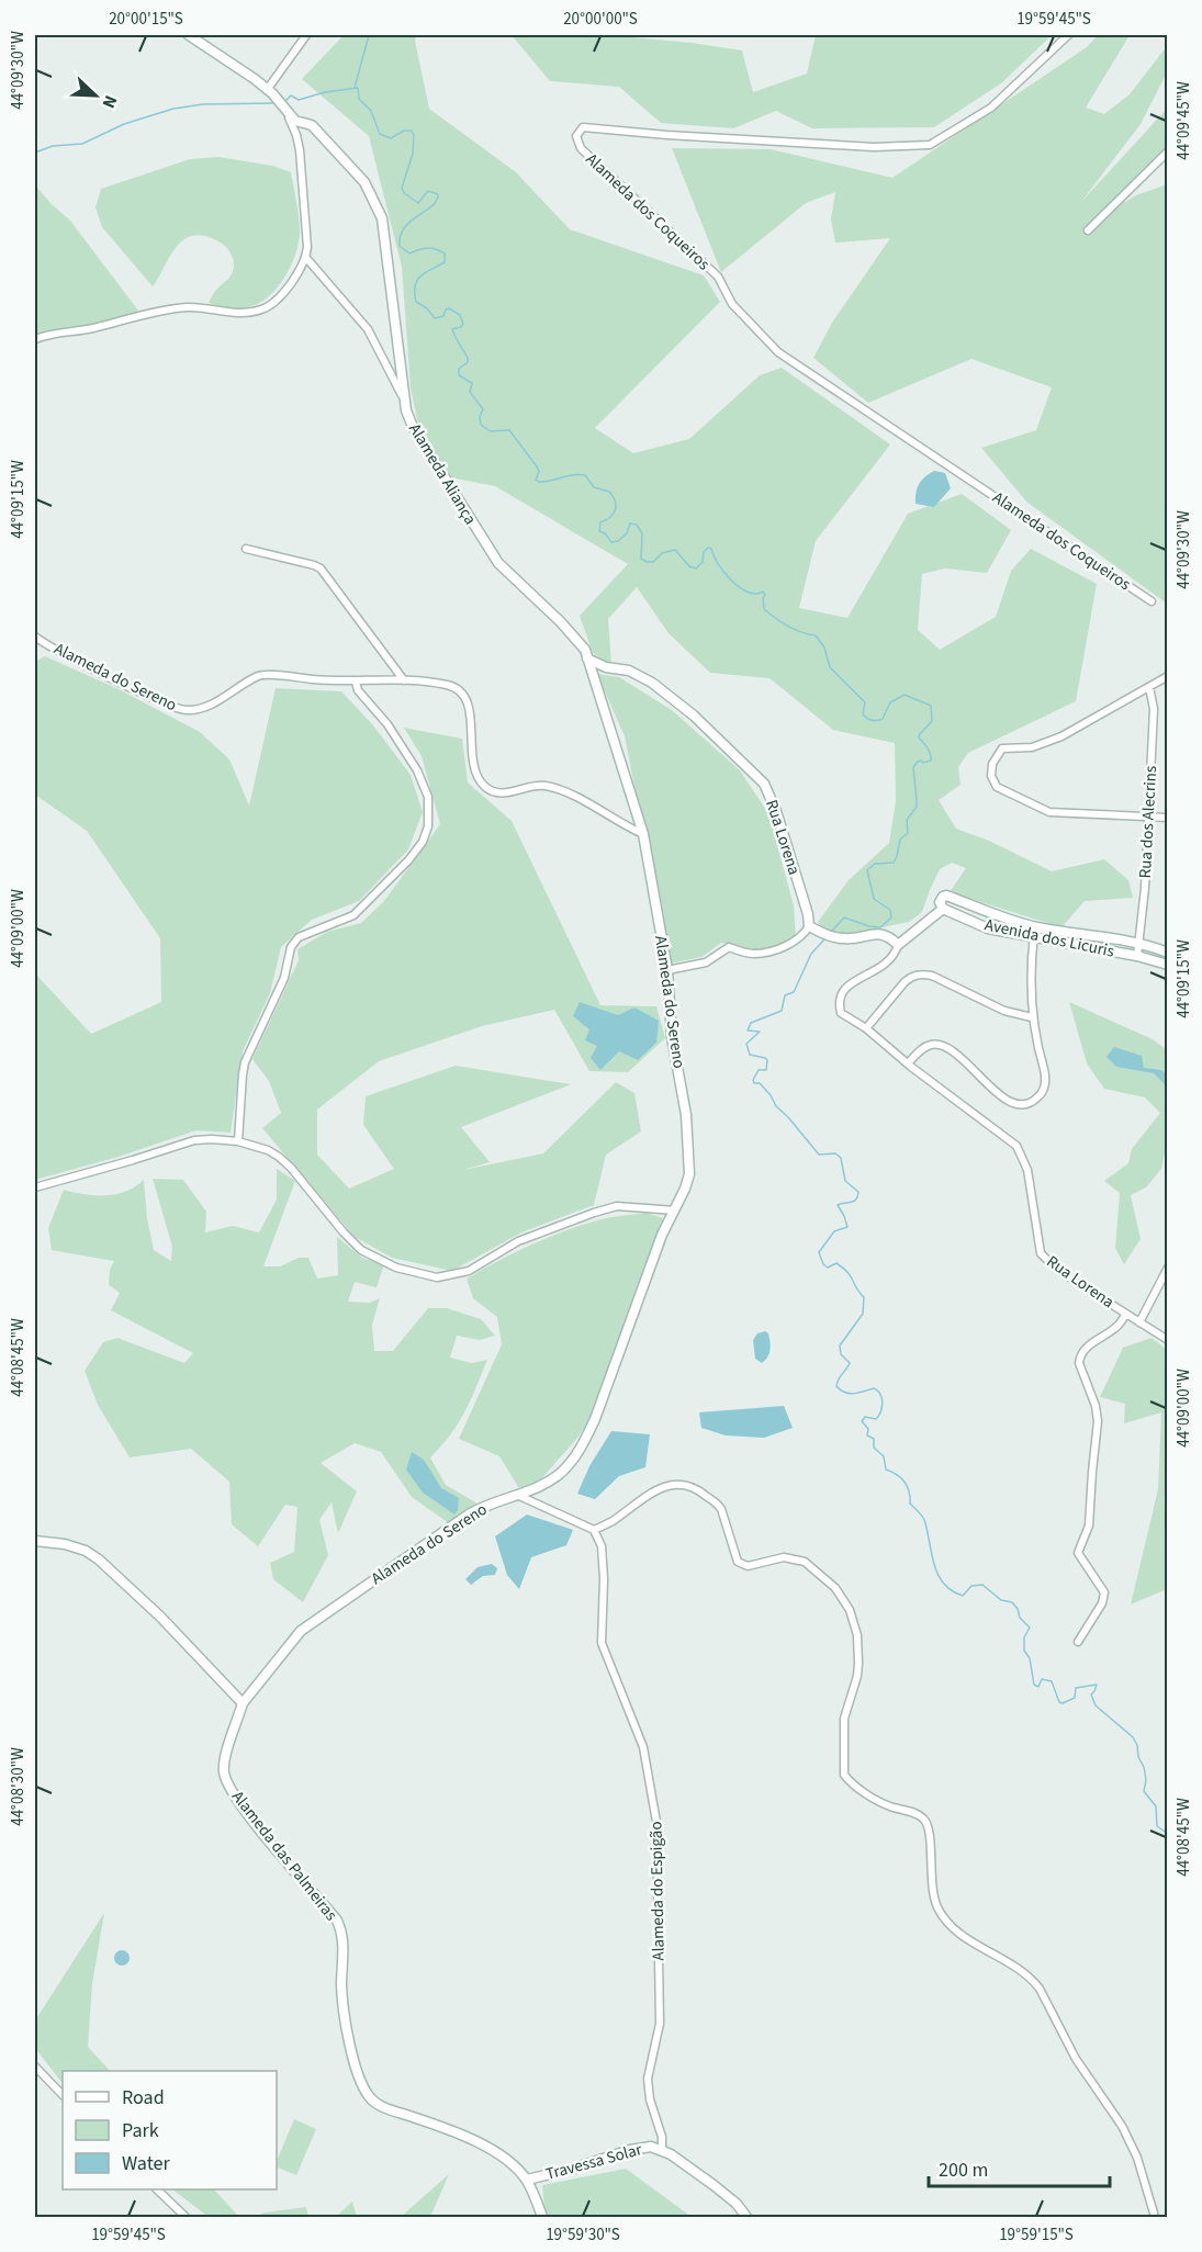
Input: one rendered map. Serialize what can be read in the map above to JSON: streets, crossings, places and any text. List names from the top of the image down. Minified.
{"streets":{"street":["Alameda dos Coqueiros","Alameda Aliança","Alameda do Sereno","Rua dos Alecrins","Rua Lorena","Avenida dos Licuris","Alameda das Palmeiras","Alameda do Espigão","Travessa Solar"]},"crossings":[["Alameda Aliança","Alameda do Sereno"],["Alameda Aliança","Rua Lorena"],["Alameda do Sereno","Alameda das Palmeiras"],["Rua dos Alecrins","Avenida dos Licuris"],["Alameda das Palmeiras","Travessa Solar"],["Alameda do Espigão","Travessa Solar"]],"legend":["Road","Park","Water"],"scale_bar":"200 m","north":"bottom right","coordinates":["20°00'15\"S","20°00'00\"S","19°59'45\"S","44°09'30\"W","44°09'45\"W","44°09'15\"W","44°09'00\"W","44°08'45\"W","44°08'30\"W","19°59'30\"S","19°59'15\"S"]}
